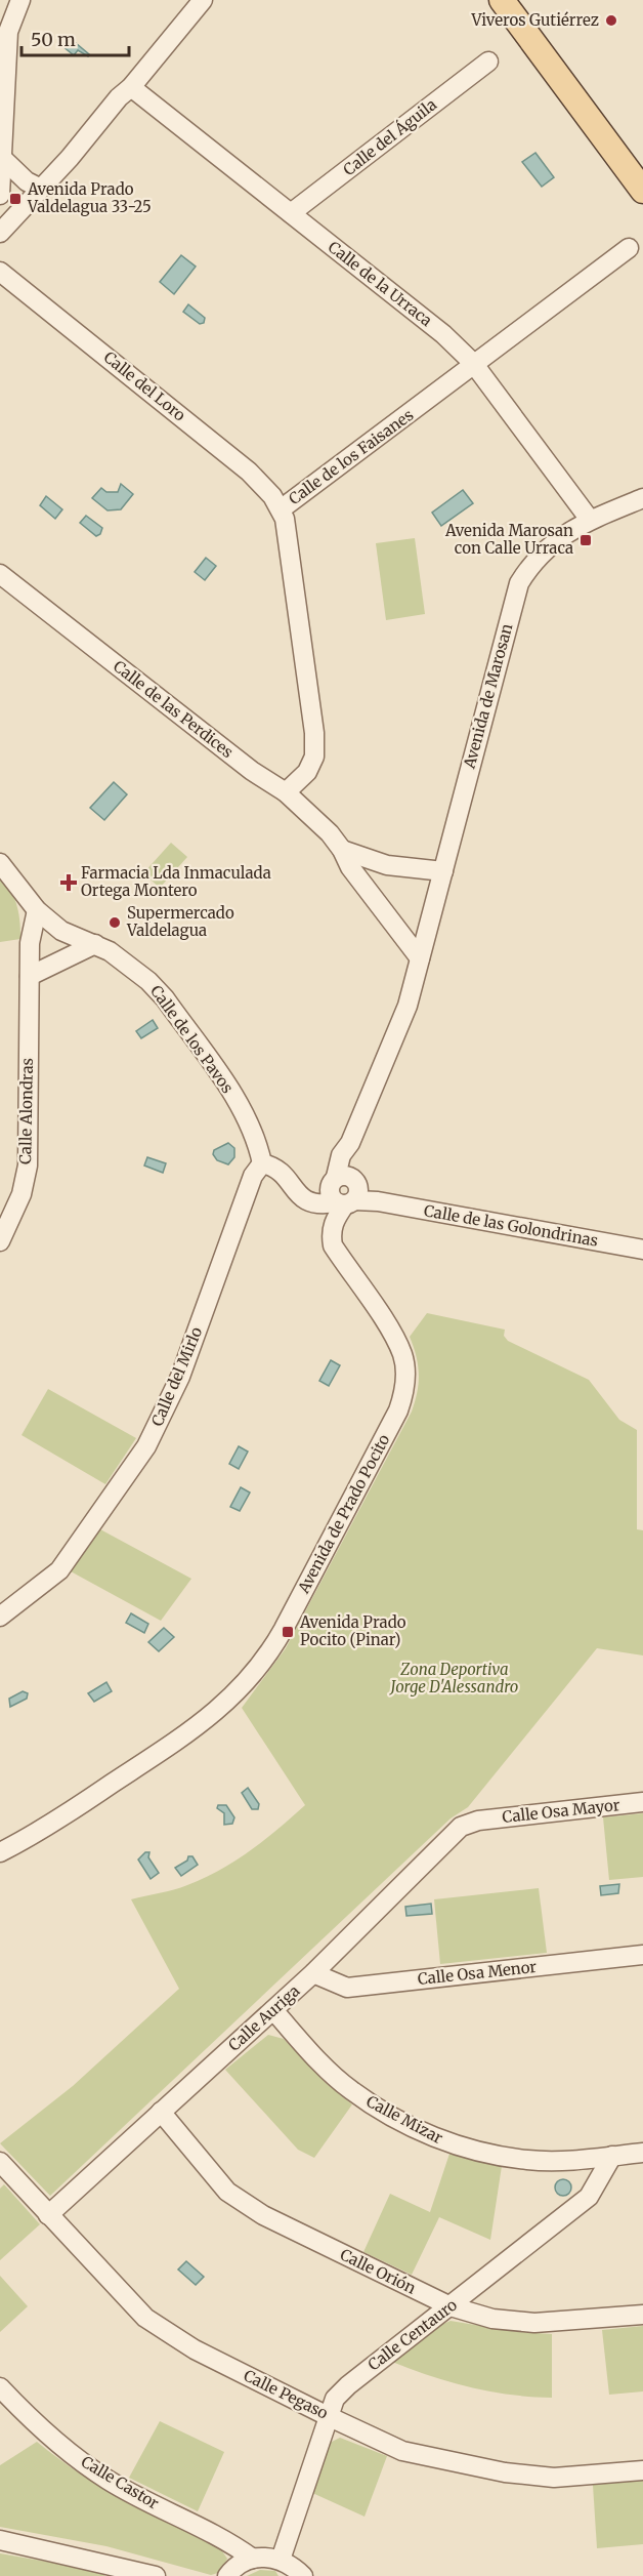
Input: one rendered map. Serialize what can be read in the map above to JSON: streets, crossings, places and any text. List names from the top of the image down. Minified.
{"streets":{"street":["Calle del Águila","Calle de la Urraca","Calle del Loro","Calle de los Faisanes","Avenida de Marosan","Calle de las Perdices","Calle de los Pavos","Calle Alondras","Calle de las Golondrinas","Calle del Mirlo","Avenida de Prado Pocito","Calle Osa Mayor","Calle Osa Menor","Calle Auriga","Calle Mizar","Calle Orión","Calle Centauro","Calle Pegaso","Calle Castor"]},"crossings":[["Calle del Águila","Calle de la Urraca"],["Calle de la Urraca","Calle de los Faisanes"],["Calle de la Urraca","Avenida de Marosan"],["Calle del Loro","Calle de los Faisanes"],["Calle de los Faisanes","Calle de las Perdices"],["Avenida de Marosan","Calle de las Perdices"],["Avenida de Marosan","Avenida de Prado Pocito"],["Calle de las Perdices","Avenida de Prado Pocito"],["Calle de los Pavos","Calle Alondras"],["Calle de los Pavos","Calle del Mirlo"],["Calle de las Golondrinas","Avenida de Prado Pocito"],["Calle Osa Mayor","Calle Auriga"],["Calle Osa Menor","Calle Auriga"],["Calle Auriga","Calle Mizar"],["Calle Auriga","Calle Orión"],["Calle Auriga","Calle Pegaso"],["Calle Mizar","Calle Centauro"],["Calle Orión","Calle Centauro"],["Calle Centauro","Calle Pegaso"]],"parks":["Zona Deportiva Jorge D'Alessandro"],"places":{"other":["Viveros Gutiérrez","Supermercado Valdelagua"],"transit":["Avenida Prado Valdelagua 33-25","Avenida Marosan con Calle Urraca","Avenida Prado Pocito (Pinar)"],"health":["Farmacia Lda Inmaculada Ortega Montero"]},"scale_bar":"50 m"}
